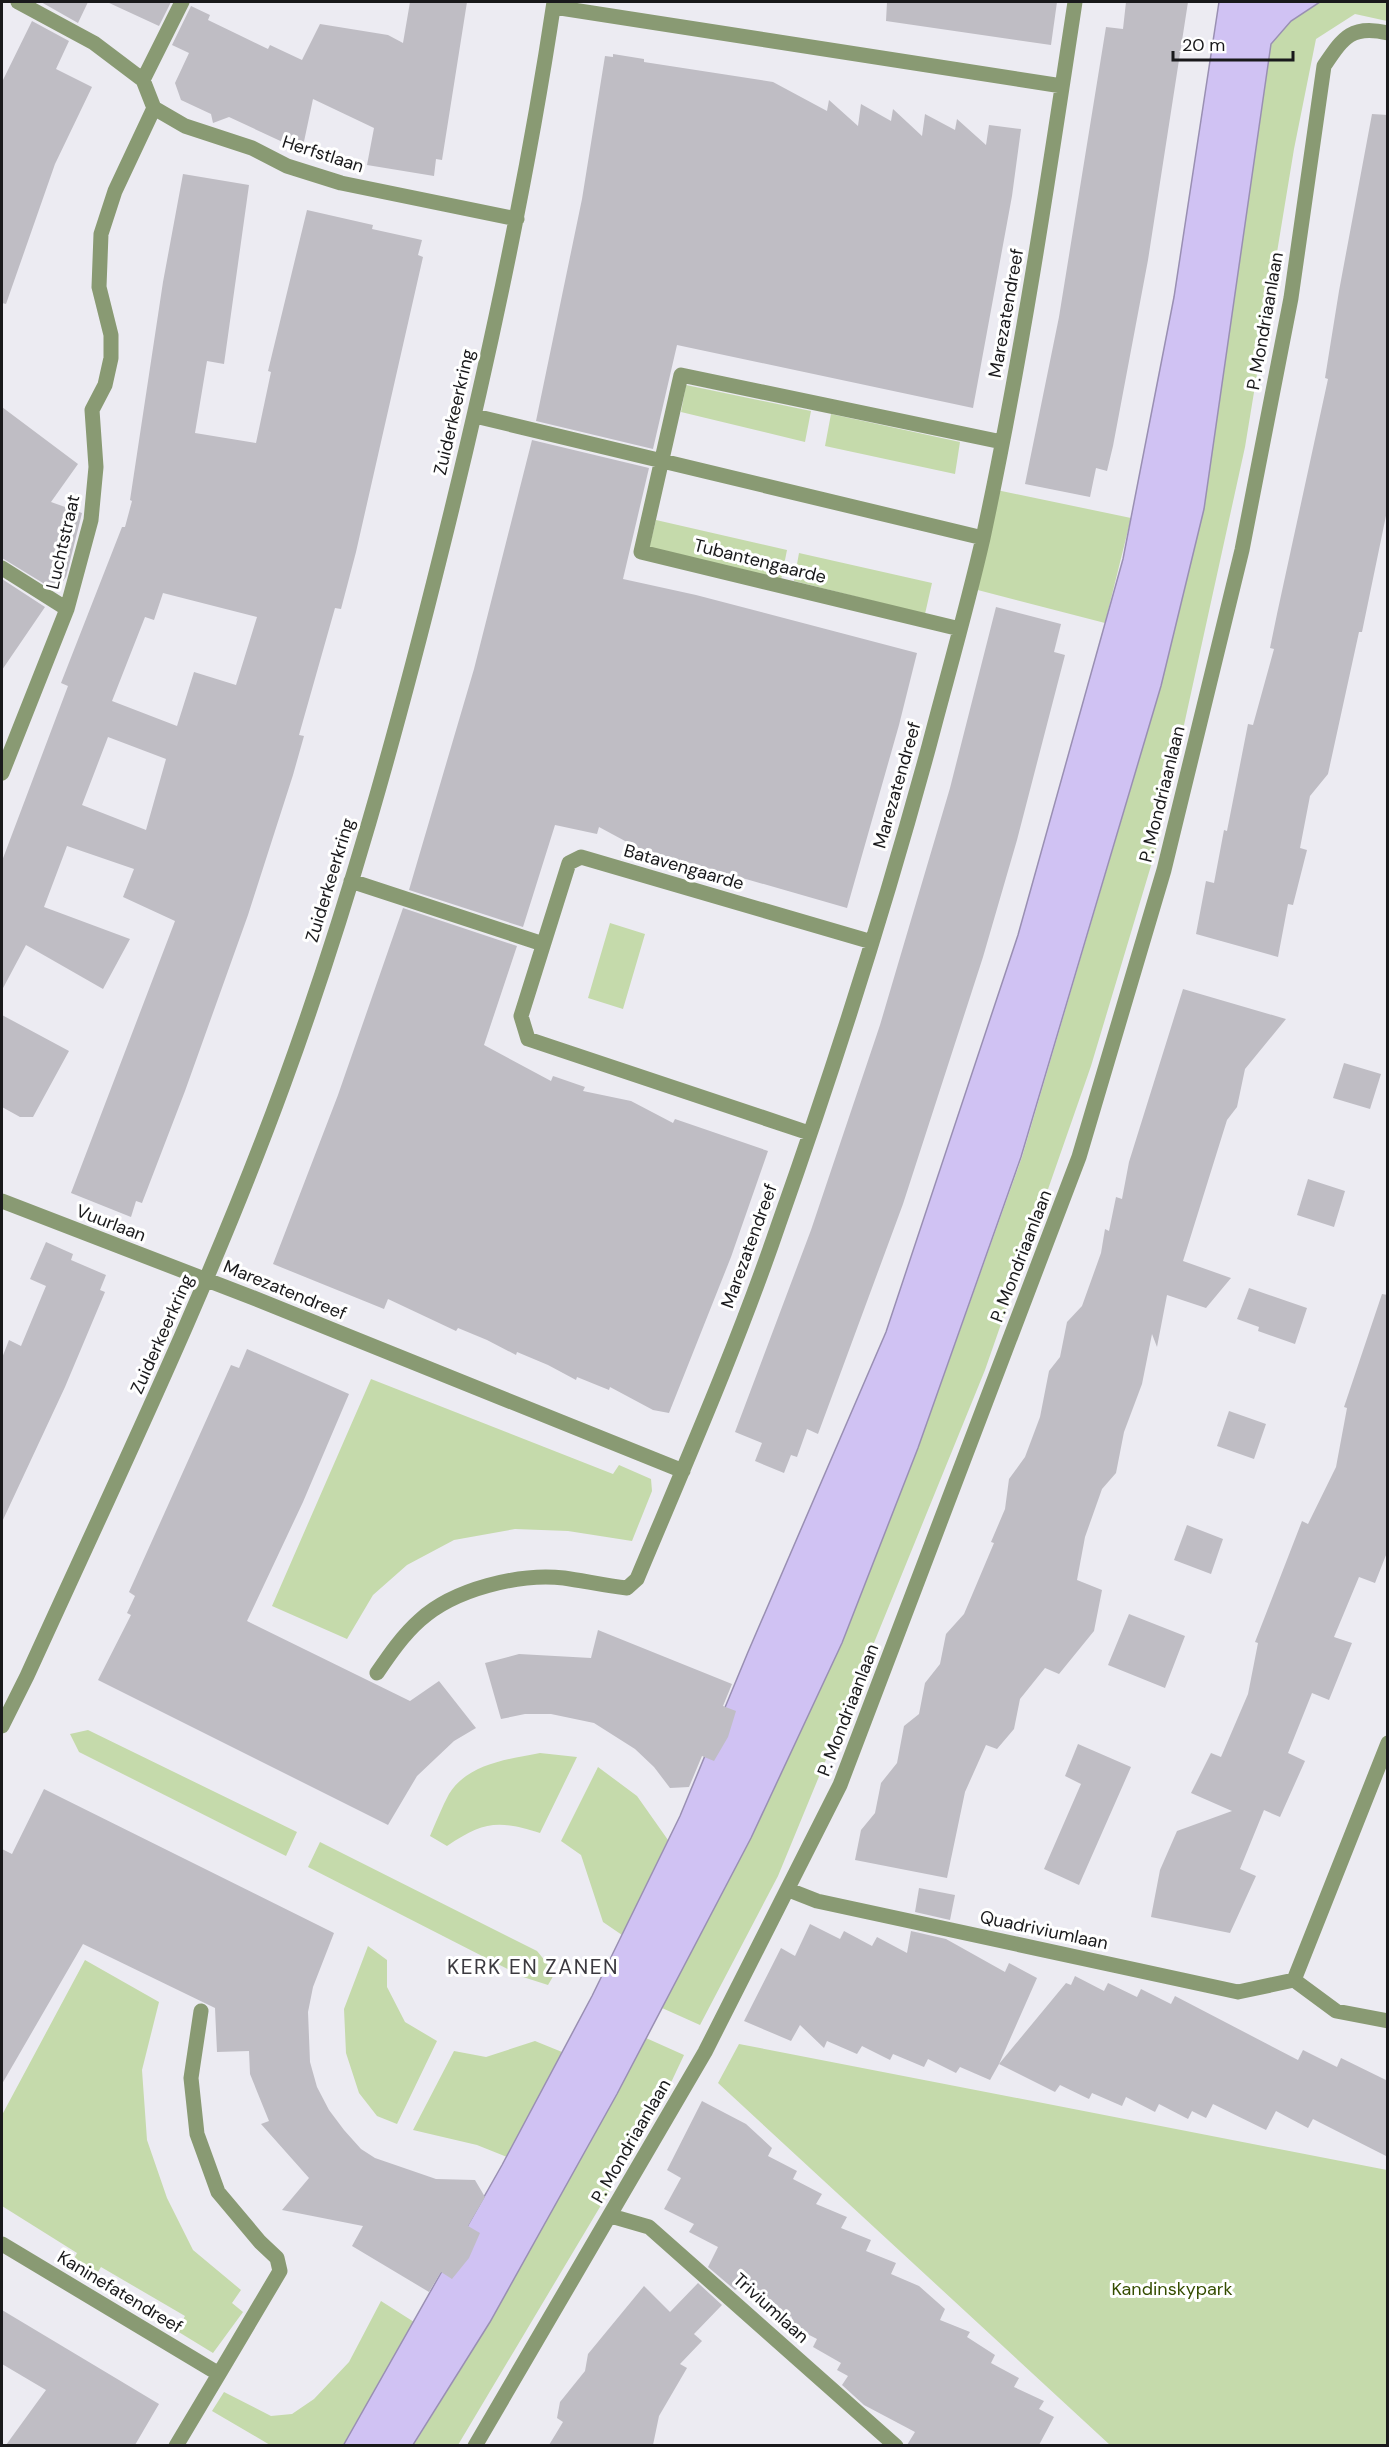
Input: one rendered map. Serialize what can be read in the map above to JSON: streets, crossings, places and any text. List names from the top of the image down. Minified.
{"streets":{"street":["Herfstlaan","Marezatendreef","P. Mondriaanlaan","Zuiderkeerkring","Luchtstraat","Tubantengaarde","Batavengaarde","Vuurlaan","Quadriviumlaan","Kaninefatendreef","Triviumlaan"]},"crossings":[["Herfstlaan","Zuiderkeerkring"],["Herfstlaan","Luchtstraat"],["Marezatendreef","Zuiderkeerkring"],["Marezatendreef","Tubantengaarde"],["Marezatendreef","Batavengaarde"],["Marezatendreef","Vuurlaan"],["P. Mondriaanlaan","Quadriviumlaan"],["P. Mondriaanlaan","Triviumlaan"],["Zuiderkeerkring","Vuurlaan"]],"districts":["KERK EN ZANEN"],"parks":["Kandinskypark"],"scale_bar":"20 m"}
